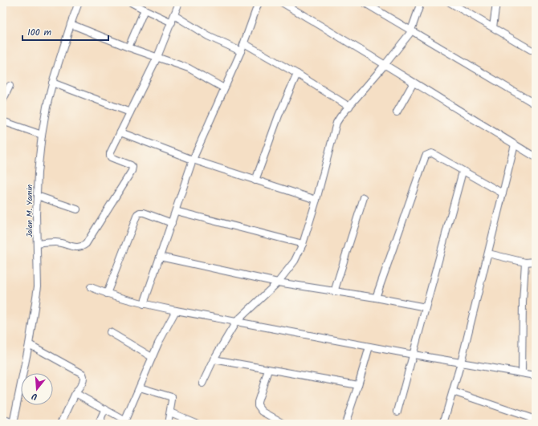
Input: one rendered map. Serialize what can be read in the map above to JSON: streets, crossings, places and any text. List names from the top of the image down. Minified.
{"streets":{"street":["Jalan M. Yamin"]},"scale_bar":"100 m","north":"bottom"}
